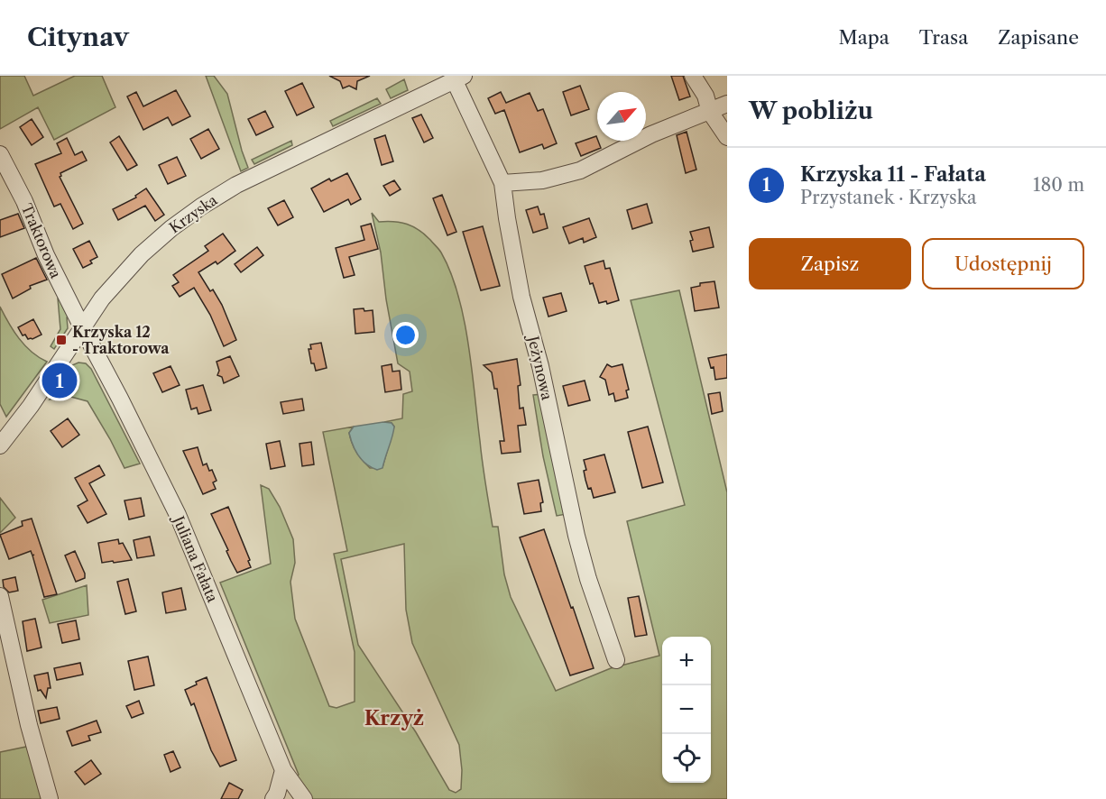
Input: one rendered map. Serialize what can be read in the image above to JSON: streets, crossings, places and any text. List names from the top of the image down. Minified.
{"streets":{"street":["Krzyska","Traktorowa","Jeżynowa","Juliana Fałata"]},"crossings":[["Krzyska","Traktorowa"],["Krzyska","Jeżynowa"],["Krzyska","Juliana Fałata"],["Traktorowa","Juliana Fałata"]],"districts":["Krzyż"],"places":{"transit":["Krzyska 12 - Traktorowa"]},"north":"top right","page":{"header":"Citynav","nav":["Mapa","Trasa","Zapisane"],"heading":"W pobliżu","list":[{"mark":"1","name":"Krzyska 11 - Fałata","note":"Przystanek · Krzyska","value":"180 m"}],"buttons":["Zapisz","Udostępnij"],"pins":"1","map_buttons":["+","−"]}}
